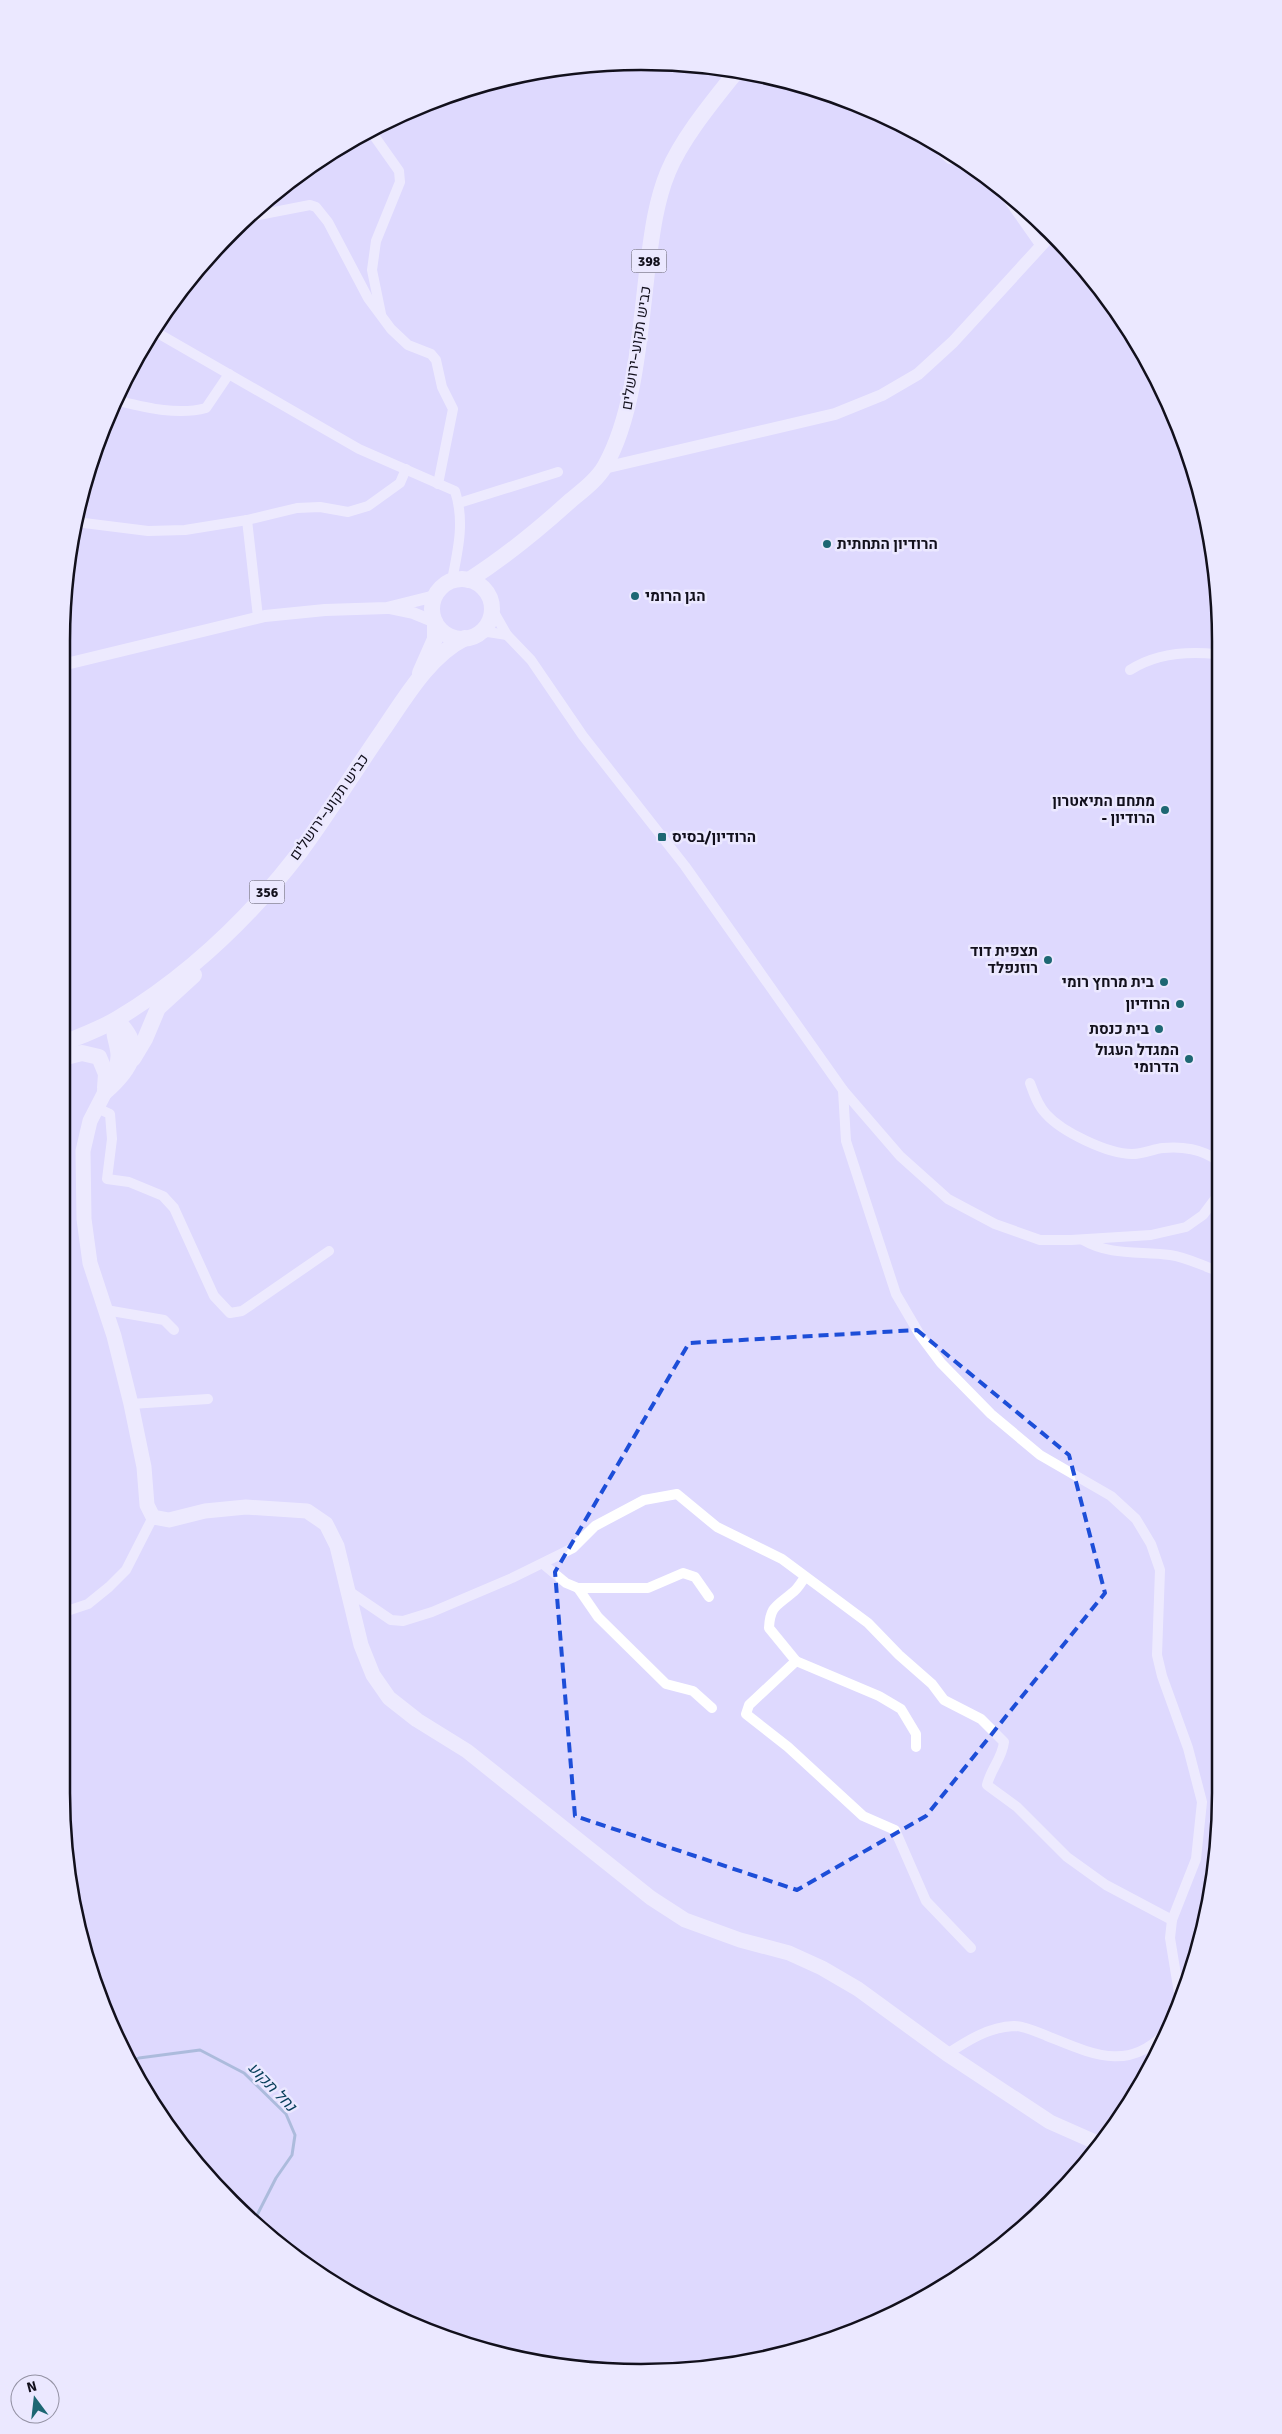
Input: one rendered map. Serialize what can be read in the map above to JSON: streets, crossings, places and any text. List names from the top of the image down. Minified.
{"streets":{"main road":["398","כביש תקוע–ירושלים","356"]},"water":["נחל תקוע"],"places":{"other":["הרודיון התחתית","הגן הרומי","מתחם התיאטרון - הרודיון","תצפית דוד רוזנפלד","בית מרחץ רומי","הרודיון","בית כנסת","המגדל העגול הדרומי"],"transit":["הרודיון/בסיס"]},"north":"top"}
